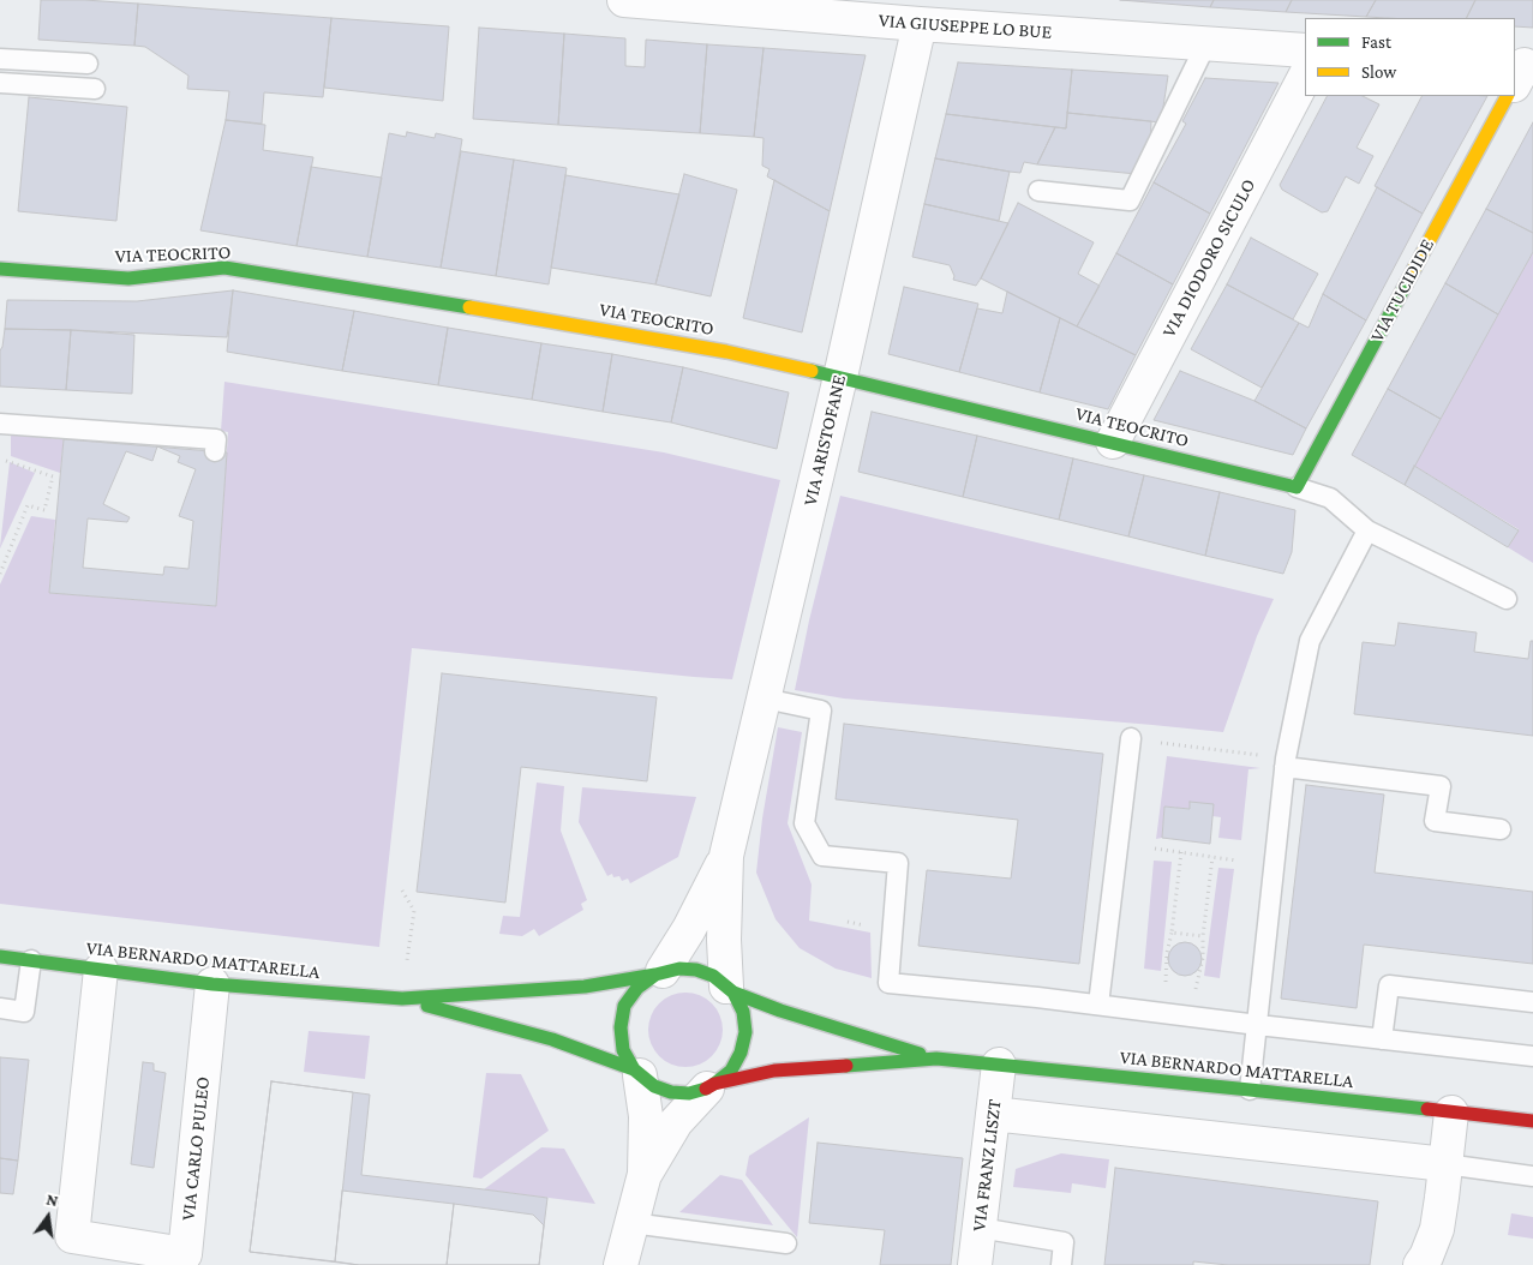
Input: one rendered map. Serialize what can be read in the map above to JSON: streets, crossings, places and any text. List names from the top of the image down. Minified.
{"streets":{"street":["VIA GIUSEPPE LO BUE","VIA TEOCRITO","VIA DIODORO SICULO","VIA TUCIDIDE","VIA ARISTOFANE","VIA BERNARDO MATTARELLA","VIA CARLO PULEO","VIA FRANZ LISZT"]},"crossings":[["VIA GIUSEPPE LO BUE","VIA ARISTOFANE"],["VIA TEOCRITO","VIA DIODORO SICULO"],["VIA TEOCRITO","VIA TUCIDIDE"],["VIA TEOCRITO","VIA ARISTOFANE"],["VIA BERNARDO MATTARELLA","VIA CARLO PULEO"],["VIA BERNARDO MATTARELLA","VIA FRANZ LISZT"]],"legend":["Fast","Slow"],"north":"top"}
